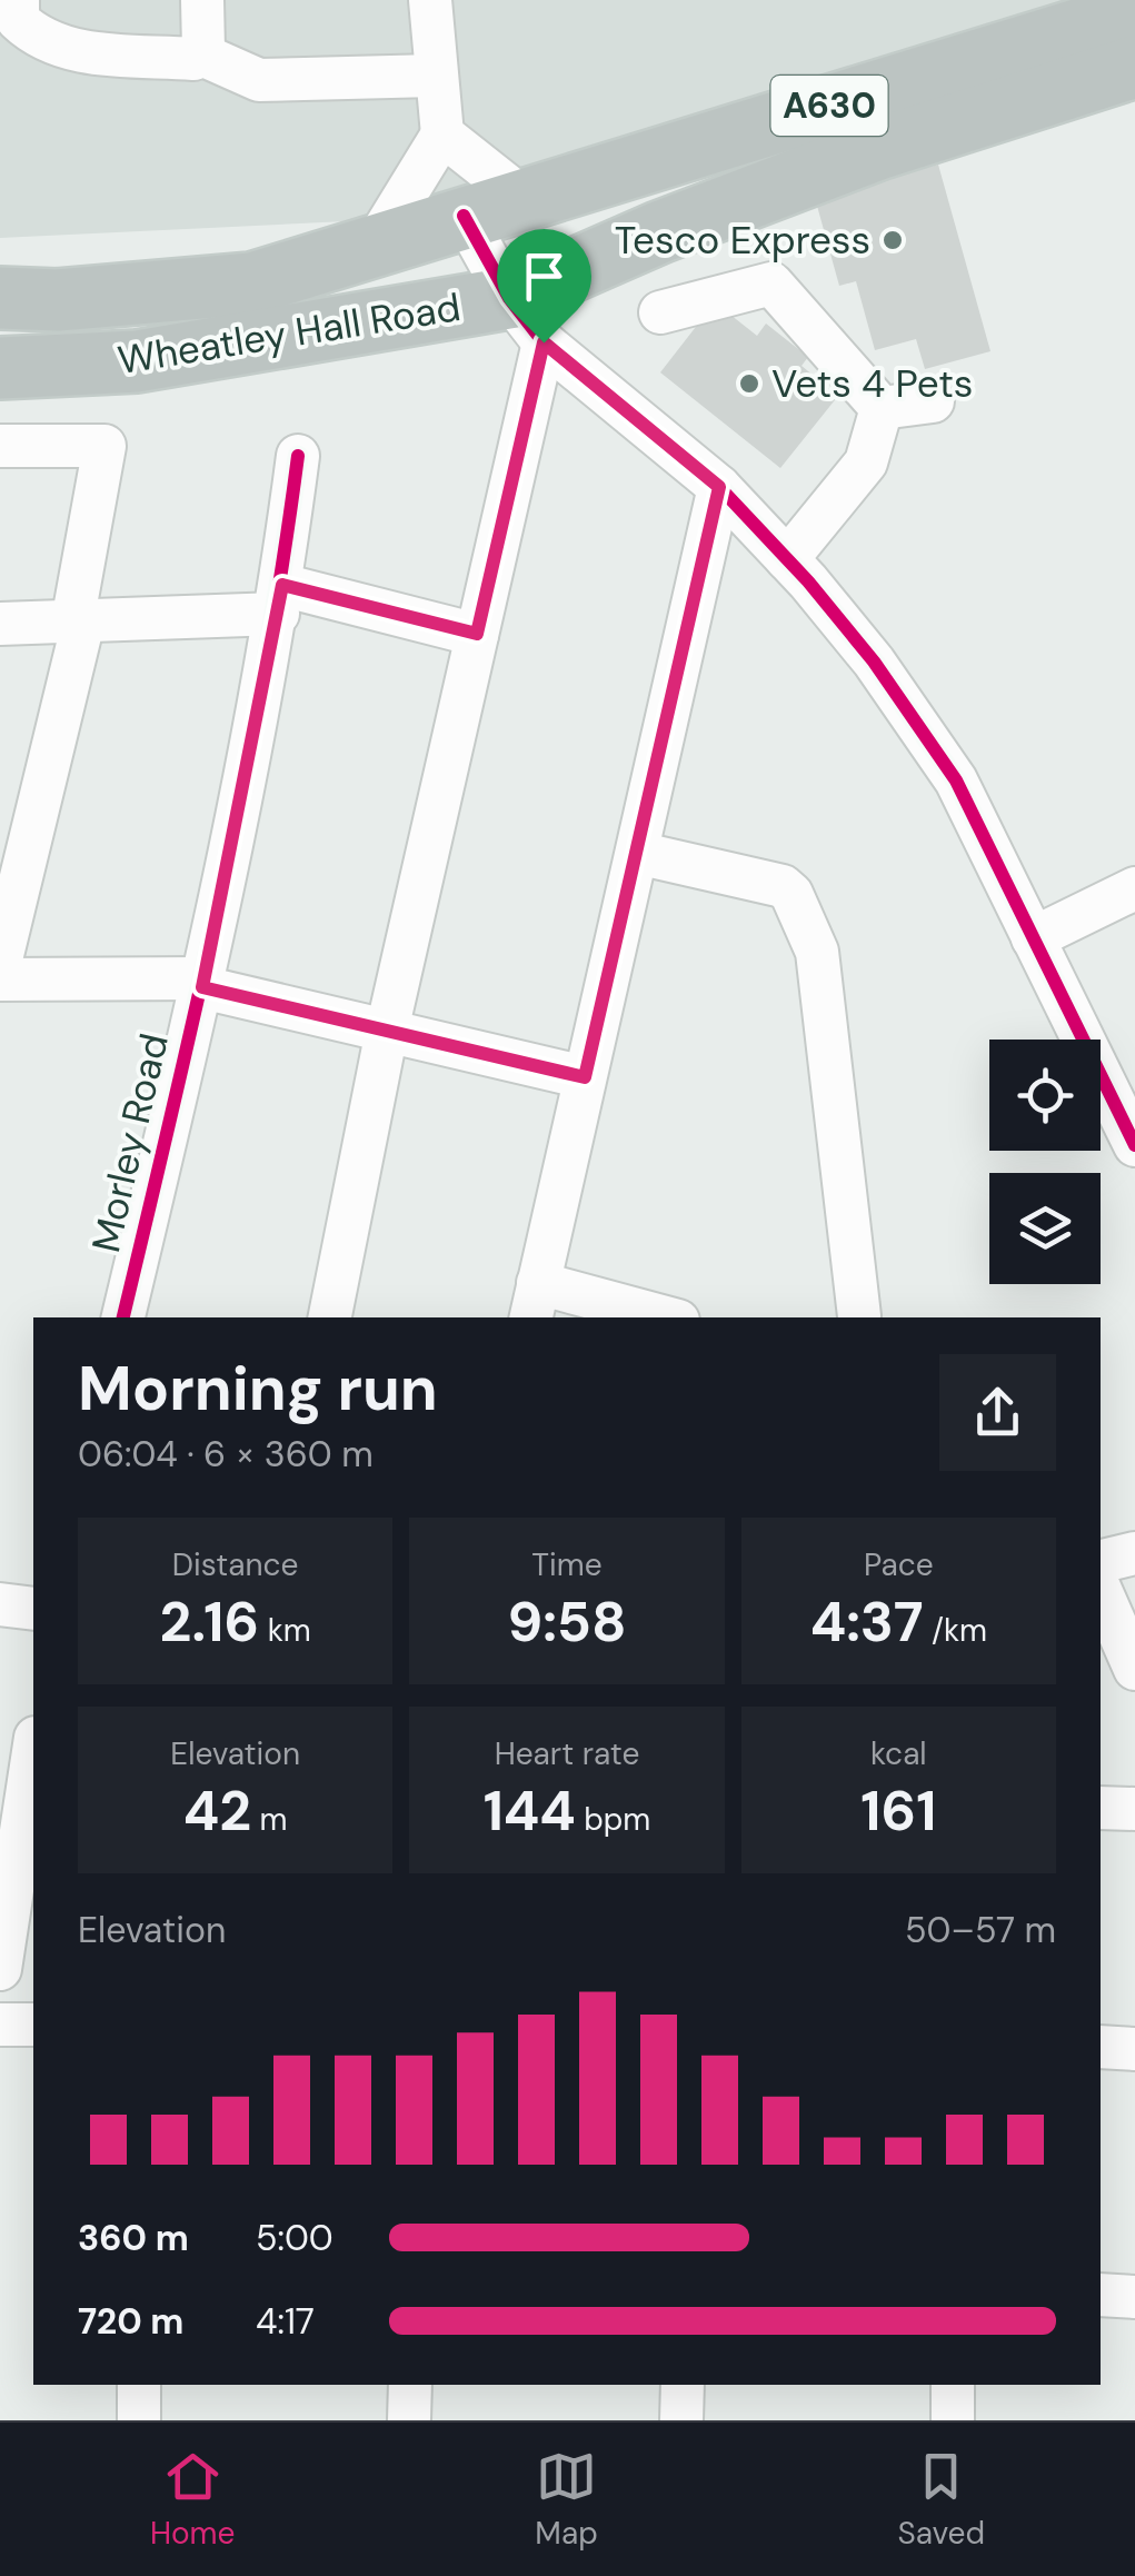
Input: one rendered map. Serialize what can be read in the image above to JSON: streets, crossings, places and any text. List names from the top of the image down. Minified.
{"streets":{"highway":["A630","Wheatley Hall Road"],"street":["Morley Road"]},"places":["Tesco Express","Vets 4 Pets"],"page":{"heading":["Morning run","06:04 · 6 × 360 m"],"stats":[["Distance","2.16 km"],["Time","9:58"],["Pace","4:37 /km"],["Elevation","42 m"],["Heart rate","144 bpm"],["kcal","161"]],"chart":["Elevation","50–57 m"],"list":[{"name":"360 m","note":"5:00"},{"name":"720 m","note":"4:17"}],"tabs":["Home","Map","Saved"]}}
